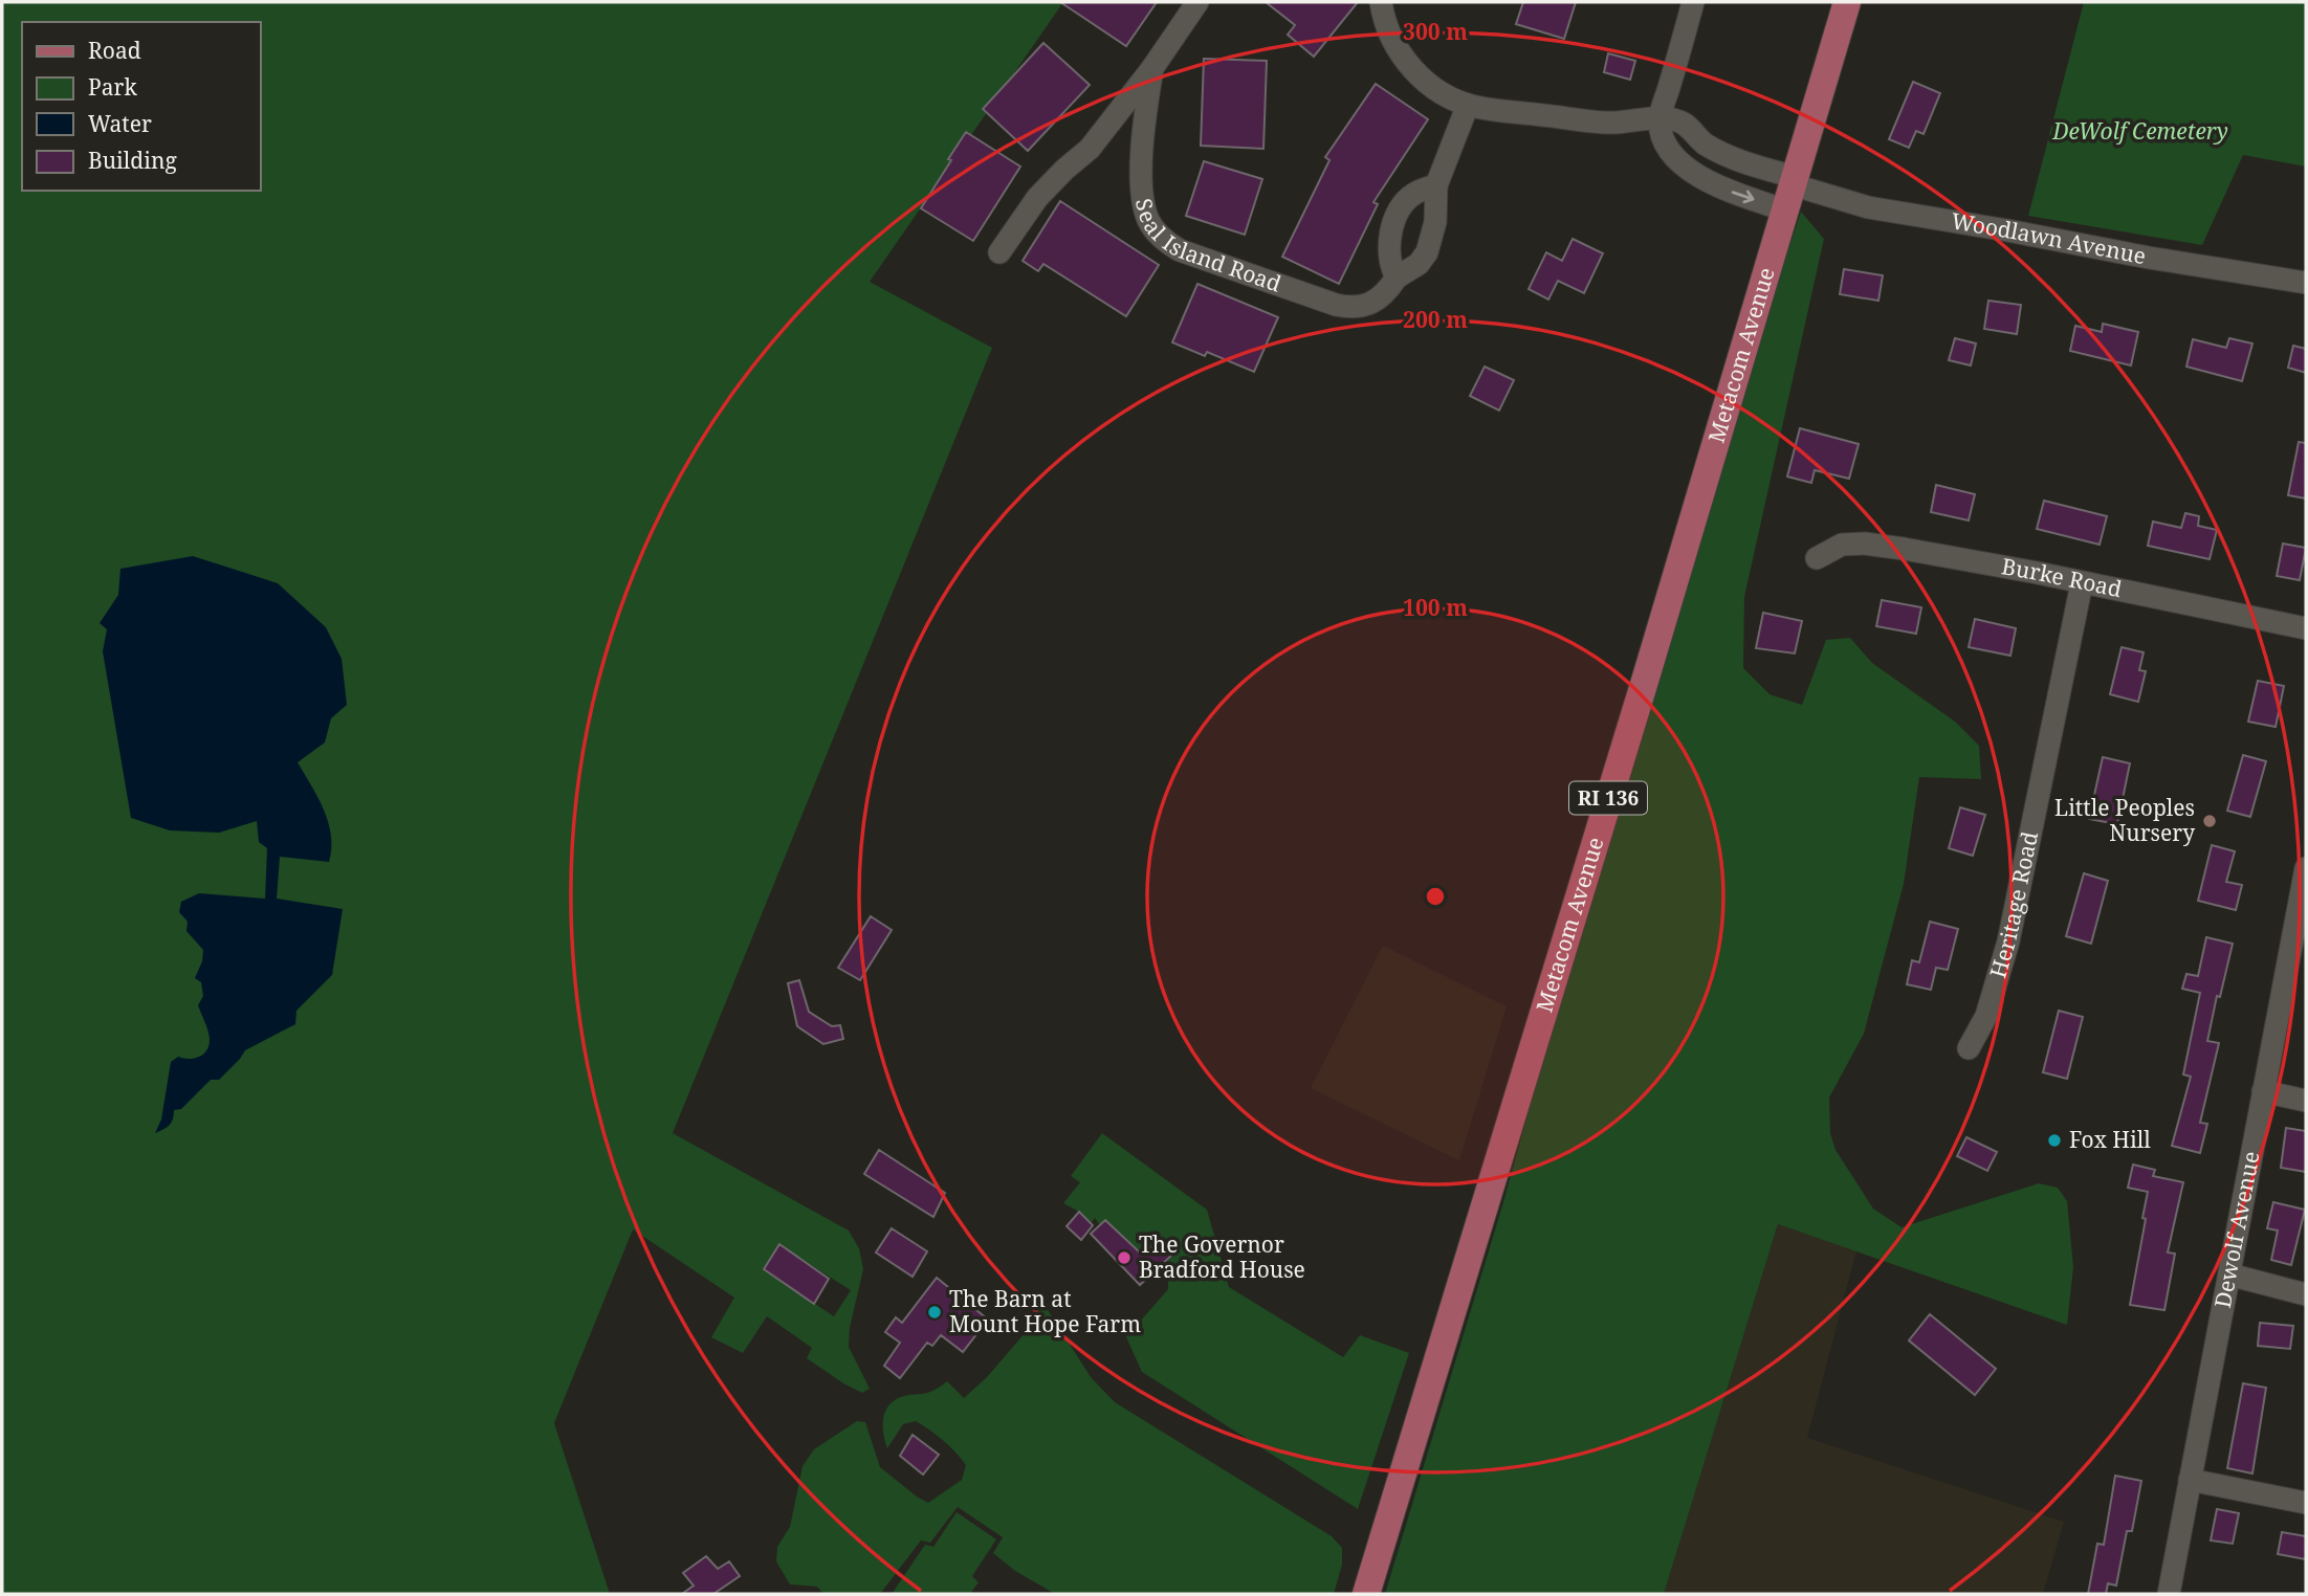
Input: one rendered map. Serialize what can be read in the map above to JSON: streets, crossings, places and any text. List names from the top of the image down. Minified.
{"streets":{"main road":["Metacom Avenue","RI 136"],"street":["Seal Island Road","Woodlawn Avenue","Burke Road","Heritage Road","Dewolf Avenue"]},"crossings":[["Woodlawn Avenue","Metacom Avenue"],["Burke Road","Heritage Road"]],"parks":["DeWolf Cemetery"],"places":["Little Peoples Nursery","Fox Hill","The Governor Bradford House","The Barn at Mount Hope Farm"],"legend":["Road","Park","Water","Building"],"rings":["300 m","200 m","100 m"]}
